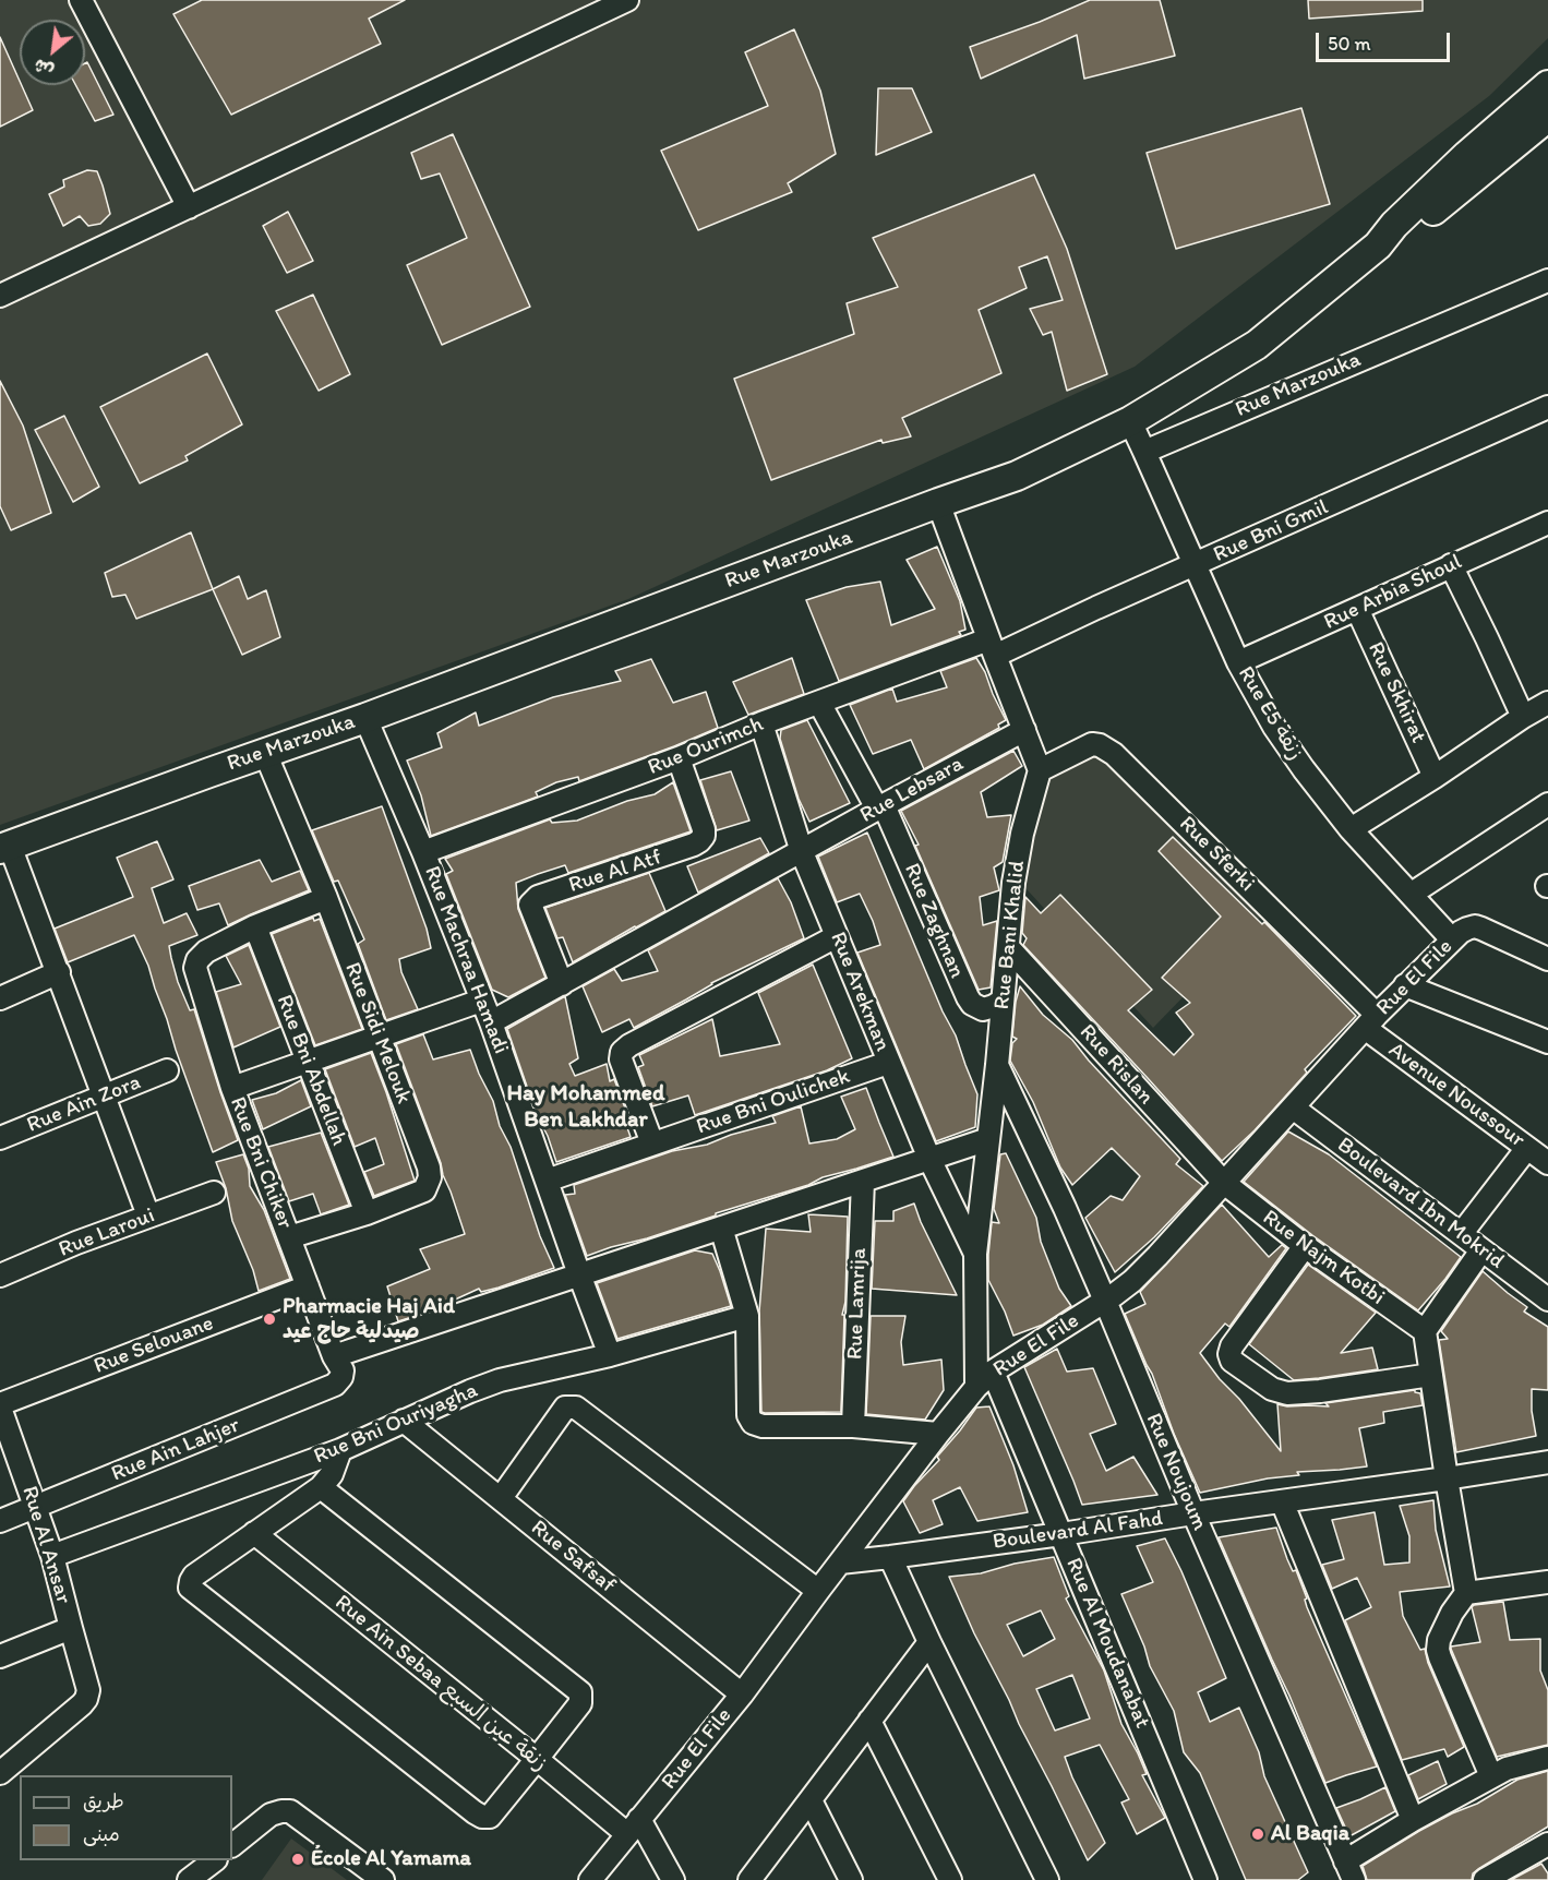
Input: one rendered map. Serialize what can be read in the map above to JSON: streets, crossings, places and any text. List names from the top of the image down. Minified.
{"streets":{"main road":["Rue Marzouka"],"street":["Rue Bni Gmil","Rue Arbia Shoul","Rue Skhirat","Rue E5 زنقة","Rue Ourimch","Rue Lebsara","Rue Sferki","Rue Al Atf","Rue Zaghnan","Rue Bani Khalid","Rue Machraa Hamadi","Rue El File","Rue Arekman","Rue Sidi Melouk","Rue Rislan","Rue Bni Abdellah","Avenue Noussour","Rue Bni Oulichek","Rue Ain Zora","Rue Bni Chiker","Boulevard Ibn Mokrid","Rue Laroui","Rue Najm Kotbi","Rue Lamrija","Rue Selouane","Rue Bni Ouriyagha","Rue Ain Lahjer","Rue Noujoum","Boulevard Al Fahd","Rue Al Ansar","Rue Safsaf","Rue Al Moudanabat","Rue Ain Sebaa زنقة عين السبع"]},"crossings":[["Rue Marzouka","Rue E5 زنقة"],["Rue Marzouka","Rue Machraa Hamadi"],["Rue Marzouka","Rue Sidi Melouk"],["Rue Bni Gmil","Rue E5 زنقة"],["Rue Bni Gmil","Rue Ourimch"],["Rue Arbia Shoul","Rue Skhirat"],["Rue Arbia Shoul","Rue E5 زنقة"],["Rue E5 زنقة","Rue El File"],["Rue Ourimch","Rue Al Atf"],["Rue Ourimch","Rue Machraa Hamadi"],["Rue Ourimch","Rue Arekman"],["Rue Lebsara","Rue Al Atf"],["Rue Lebsara","Rue Zaghnan"],["Rue Lebsara","Rue Machraa Hamadi"],["Rue Lebsara","Rue Arekman"],["Rue Sferki","Rue Bani Khalid"],["Rue Sferki","Rue El File"],["Rue Sferki","Avenue Noussour"],["Rue Zaghnan","Rue Bani Khalid"],["Rue Bani Khalid","Rue El File"],["Rue Bani Khalid","Rue Arekman"],["Rue Bani Khalid","Rue Rislan"],["Rue Bani Khalid","Rue Noujoum"],["Rue Machraa Hamadi","Rue Bni Oulichek"],["Rue Machraa Hamadi","Rue Bni Ouriyagha"],["Rue El File","Rue Rislan"],["Rue El File","Avenue Noussour"],["Rue El File","Boulevard Ibn Mokrid"],["Rue El File","Rue Najm Kotbi"],["Rue El File","Rue Noujoum"],["Rue El File","Boulevard Al Fahd"],["Rue El File","Rue Safsaf"],["Rue El File","Rue Al Moudanabat"],["Rue El File","Rue Ain Sebaa زنقة عين السبع"],["Rue Arekman","Rue Bni Oulichek"],["Rue Sidi Melouk","Rue Bni Abdellah"],["Rue Rislan","Rue Najm Kotbi"],["Rue Bni Abdellah","Rue Bni Chiker"],["Rue Bni Chiker","Rue Selouane"],["Rue Bni Chiker","Rue Ain Lahjer"],["Rue Selouane","Rue Al Ansar"],["Rue Bni Ouriyagha","Rue Al Ansar"],["Rue Bni Ouriyagha","Rue Safsaf"],["Rue Ain Lahjer","Rue Al Ansar"],["Rue Noujoum","Boulevard Al Fahd"],["Boulevard Al Fahd","Rue Al Moudanabat"]],"districts":["Hay Mohammed Ben Lakhdar"],"places":["Pharmacie Haj Aid صيدلية حاج عيد","Al Baqia","École Al Yamama"],"legend":["طريق","مبنى"],"scale_bar":"50 m","north":"bottom left"}
